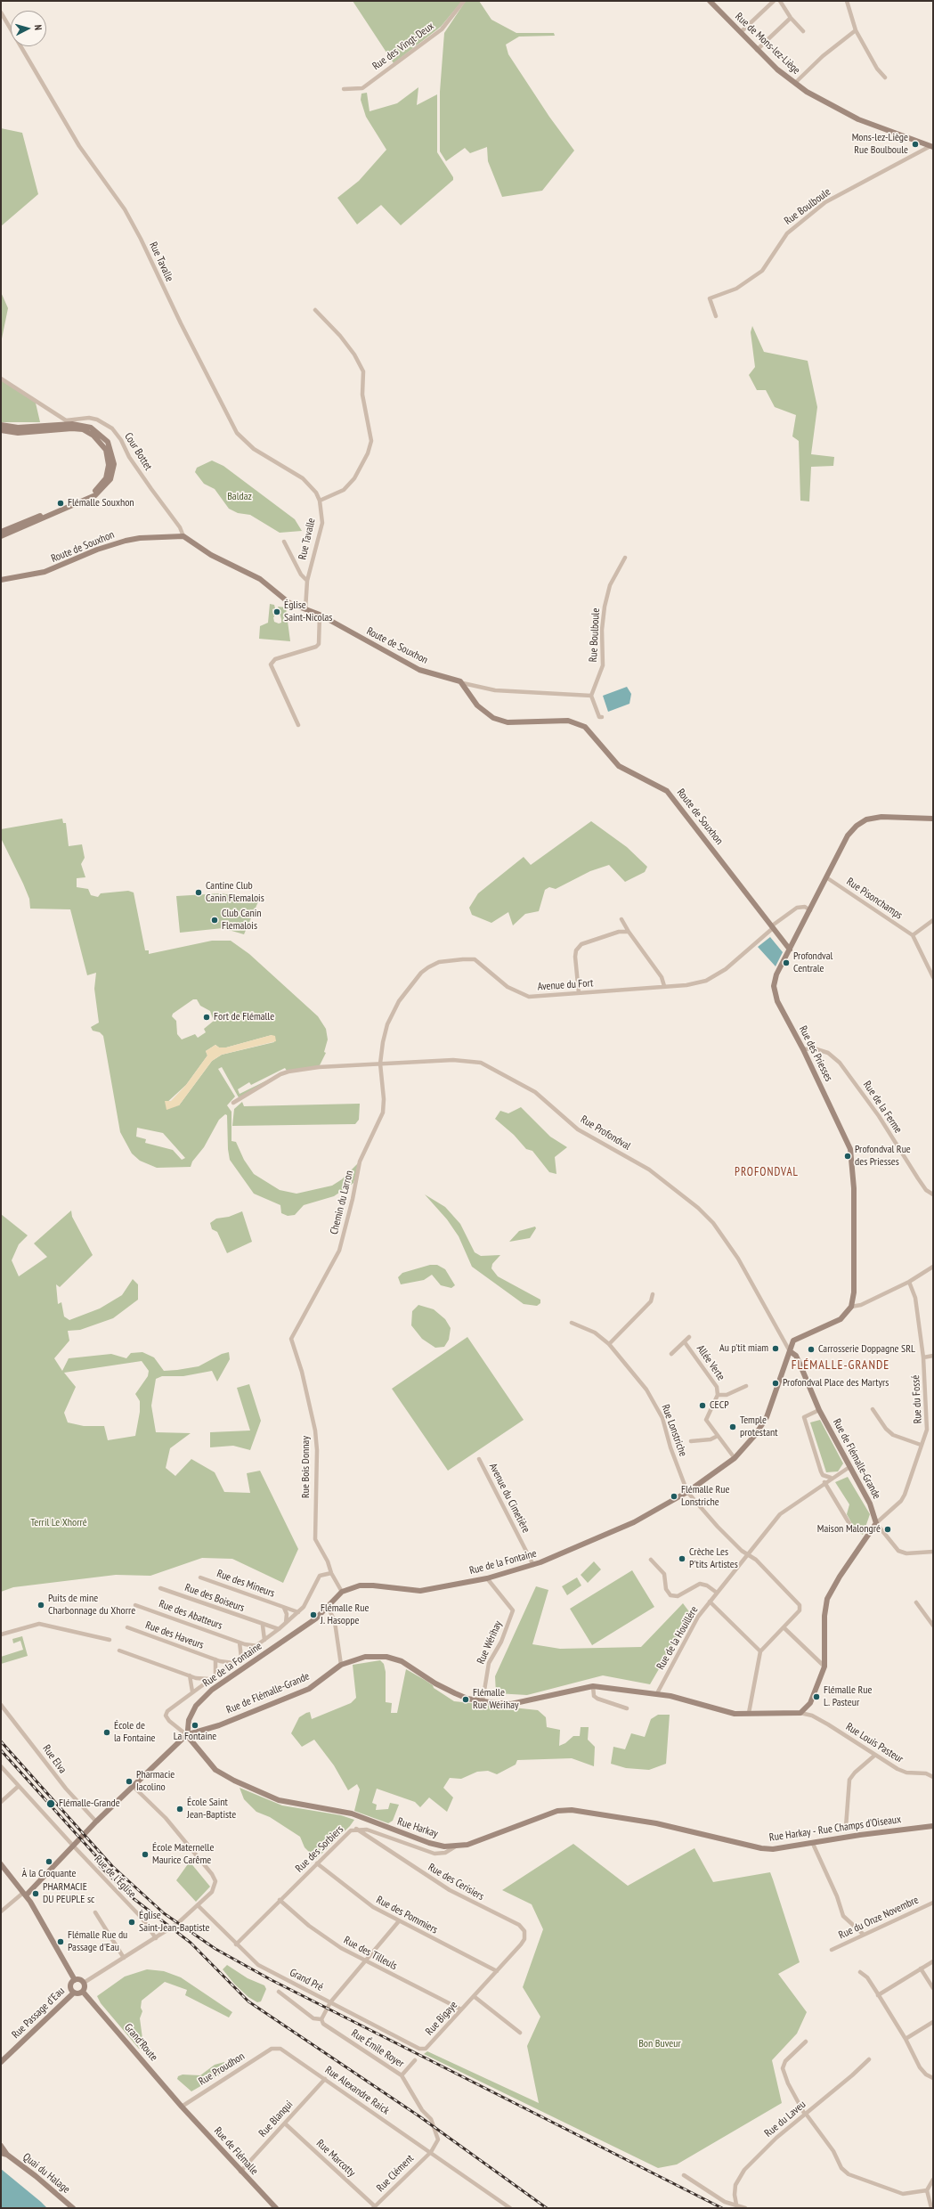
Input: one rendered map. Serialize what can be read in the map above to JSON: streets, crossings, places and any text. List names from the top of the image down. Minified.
{"streets":{"street":["Rue de Mons-lez-Liège","Rue des Vingt-Deux","Rue Boulboule","Rue Tavalle","Cour Bottet","Route de Souxhon","Rue Pisonchamps","Avenue du Fort","Rue des Priesses","Rue de la Ferme","Rue Profondval","Chemin du Larron","Allée Verte","Rue du Fossé","Rue Lonstriche","Rue de Flémalle-Grande","Rue Bois Donnay","Avenue du Cimetière","Rue de la Fontaine","Rue des Mineurs","Rue des Boiseurs","Rue des Abatteurs","Rue des Haveurs","Rue de la Houillère","Rue Wérihay","Rue Louis Pasteur","Rue Elva","Rue Harkay","Rue Harkay - Rue Champs d'Oiseaux","Rue des Sorbiers","Rue de l'Église","Rue des Cerisiers","Rue des Pommiers","Rue du Onze Novembre","Rue des Tilleuls","Grand Pré","Rue Passage d'Eau","Rue Bigaye","Grand'Route","Rue Émile Royer","Rue Proudhon","Rue Alexandre Raick","Rue Blanqui","Rue du Laveu","Rue de Flémalle","Rue Marcotty","Quai du Halage","Rue Clément"]},"crossings":[["Rue de Mons-lez-Liège","Rue Boulboule"],["Rue Tavalle","Route de Souxhon"],["Cour Bottet","Route de Souxhon"],["Route de Souxhon","Avenue du Fort"],["Route de Souxhon","Rue des Priesses"],["Rue Pisonchamps","Rue des Priesses"],["Avenue du Fort","Rue des Priesses"],["Avenue du Fort","Rue Profondval"],["Avenue du Fort","Chemin du Larron"],["Rue des Priesses","Rue de la Ferme"],["Rue Profondval","Chemin du Larron"],["Rue Profondval","Rue de Flémalle-Grande"],["Rue Profondval","Rue de la Fontaine"],["Chemin du Larron","Rue Bois Donnay"],["Allée Verte","Rue de la Fontaine"],["Rue du Fossé","Rue de Flémalle-Grande"],["Rue Lonstriche","Rue de la Fontaine"],["Rue Lonstriche","Rue de la Houillère"],["Rue de Flémalle-Grande","Rue de la Fontaine"],["Rue de Flémalle-Grande","Rue de la Houillère"],["Rue de Flémalle-Grande","Rue Wérihay"],["Rue de Flémalle-Grande","Rue Louis Pasteur"],["Rue de Flémalle-Grande","Rue Harkay"],["Rue Bois Donnay","Rue de la Fontaine"],["Avenue du Cimetière","Rue de la Fontaine"],["Rue de la Fontaine","Rue Wérihay"],["Rue de la Fontaine","Rue Harkay"],["Rue Harkay","Rue Harkay - Rue Champs d'Oiseaux"],["Rue Harkay","Rue des Sorbiers"],["Rue des Sorbiers","Rue des Cerisiers"],["Rue des Sorbiers","Rue des Pommiers"],["Rue des Sorbiers","Rue des Tilleuls"],["Rue des Sorbiers","Grand Pré"],["Rue des Cerisiers","Rue Bigaye"],["Rue des Pommiers","Rue Bigaye"],["Rue des Tilleuls","Rue Bigaye"],["Grand Pré","Rue Bigaye"],["Rue Passage d'Eau","Grand'Route"],["Grand'Route","Rue Proudhon"],["Grand'Route","Rue de Flémalle"],["Rue Émile Royer","Rue Alexandre Raick"],["Rue Émile Royer","Rue Clément"],["Rue Proudhon","Rue Alexandre Raick"],["Rue Proudhon","Rue de Flémalle"],["Rue Alexandre Raick","Rue Blanqui"],["Rue Alexandre Raick","Rue Clément"],["Rue Blanqui","Rue de Flémalle"],["Rue Blanqui","Rue Marcotty"],["Rue Marcotty","Rue Clément"]],"districts":["PROFONDVAL","FLÉMALLE-GRANDE"],"parks":["Baldaz","Terril Le Xhorré","Bon Buveur"],"places":["Mons-lez-Liège Rue Boulboule","Flémalle Souxhon","Église Saint-Nicolas","Cantine Club Canin Flemalois","Club Canin Flemalois","Profondval Centrale","Fort de Flémalle","Profondval Rue des Priesses","Au p'tit miam","Carrosserie Doppagne SRL","Profondval Place des Martyrs","CECP","Temple protestant","Flémalle Rue Lonstriche","Maison Malongré","Crèche Les P'tits Artistes","Puits de mine Charbonnage du Xhorre","Flémalle Rue J. Hasoppe","Flémalle Rue L. Pasteur","Flémalle Rue Wérihay","La Fontaine","École de la Fontaine","Pharmacie Iacolino","Flémalle-Grande","École Saint Jean-Baptiste","École Maternelle Maurice Carême","À la Croquante","PHARMACIE DU PEUPLE sc","Église Saint-Jean-Baptiste","Flémalle Rue du Passage d'Eau"],"north":"right"}
